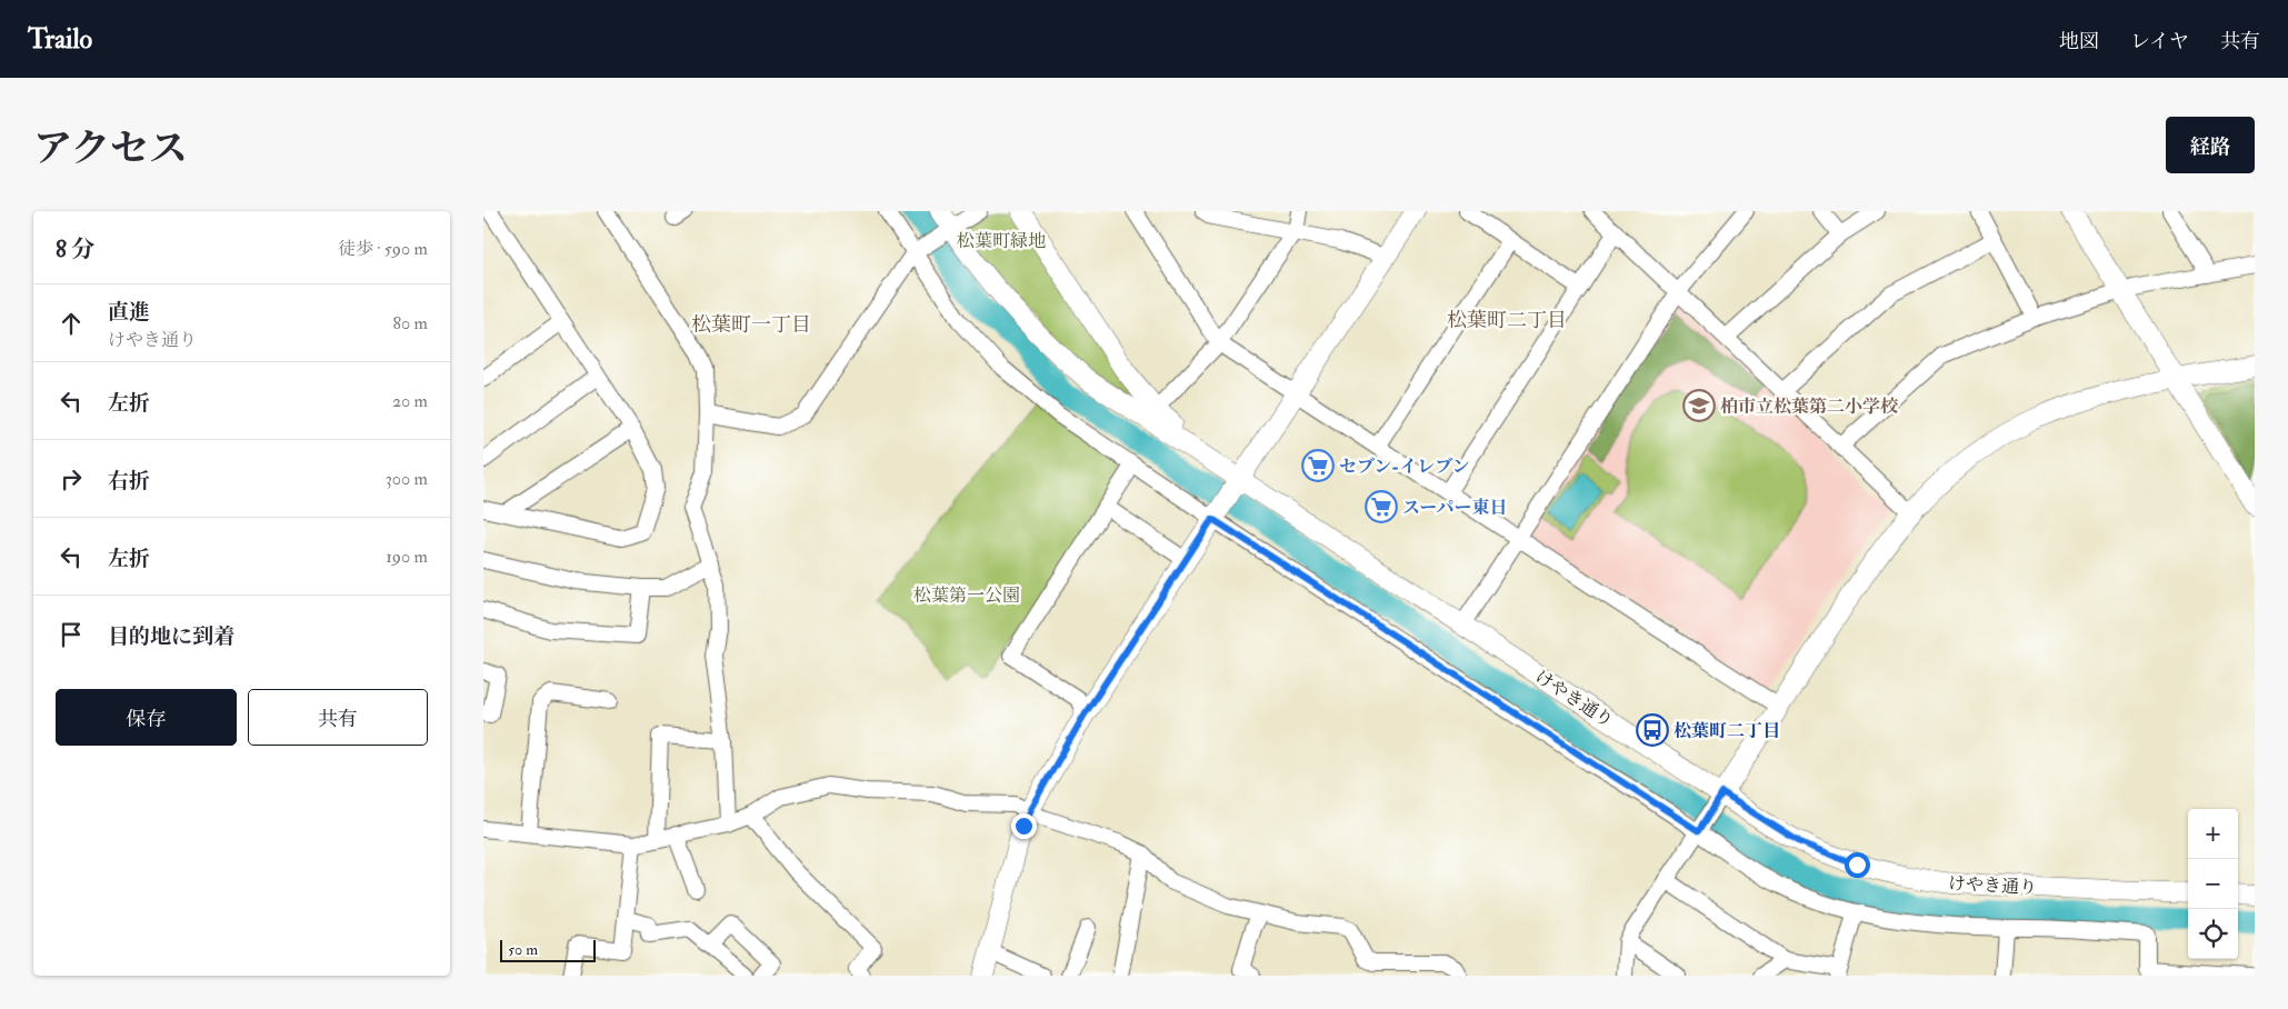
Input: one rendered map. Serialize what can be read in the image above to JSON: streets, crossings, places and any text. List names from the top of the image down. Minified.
{"streets":{"street":["けやき通り"]},"districts":["松葉町二丁目","松葉町一丁目"],"parks":["松葉町緑地","松葉第一公園"],"places":{"school or university":["柏市立松葉第二小学校"],"supermarket":["セブン-イレブン","スーパー東日"],"bus stop":["松葉町二丁目"]},"scale_bar":"50 m","page":{"header":"Trailo","nav":["地図","レイヤ","共有"],"title":"アクセス","buttons":["経路",["保存","共有"]],"heading":["8 分","徒歩 · 590 m"],"list":[["直進","けやき通り","80 m"],["左折","20 m"],["右折","300 m"],["左折","190 m"],"目的地に到着"],"map_buttons":["+","−"],"scale":"50 m"}}
